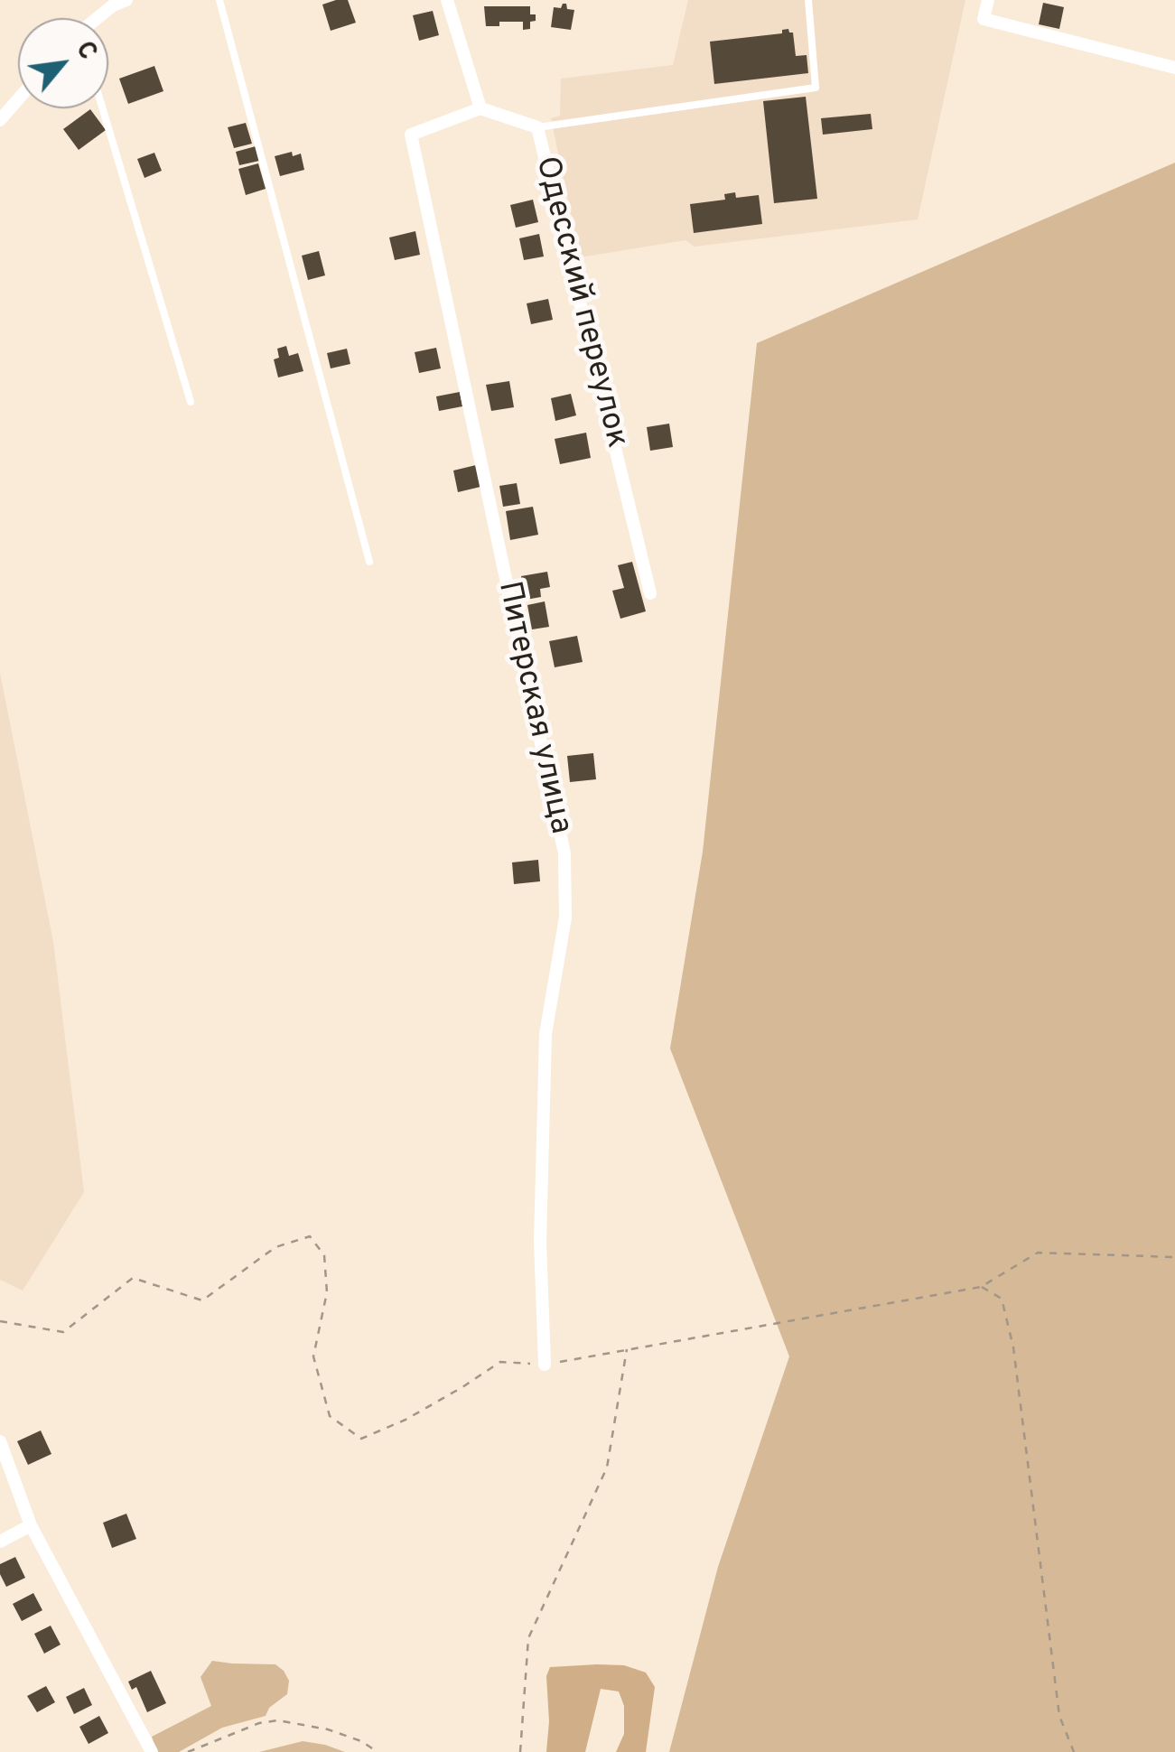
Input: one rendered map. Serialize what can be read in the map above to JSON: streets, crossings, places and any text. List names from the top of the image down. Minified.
{"streets":{"street":["Одесский переулок","Питерская улица"]},"crossings":[["Одесский переулок","Питерская улица"]],"north":"top right"}
